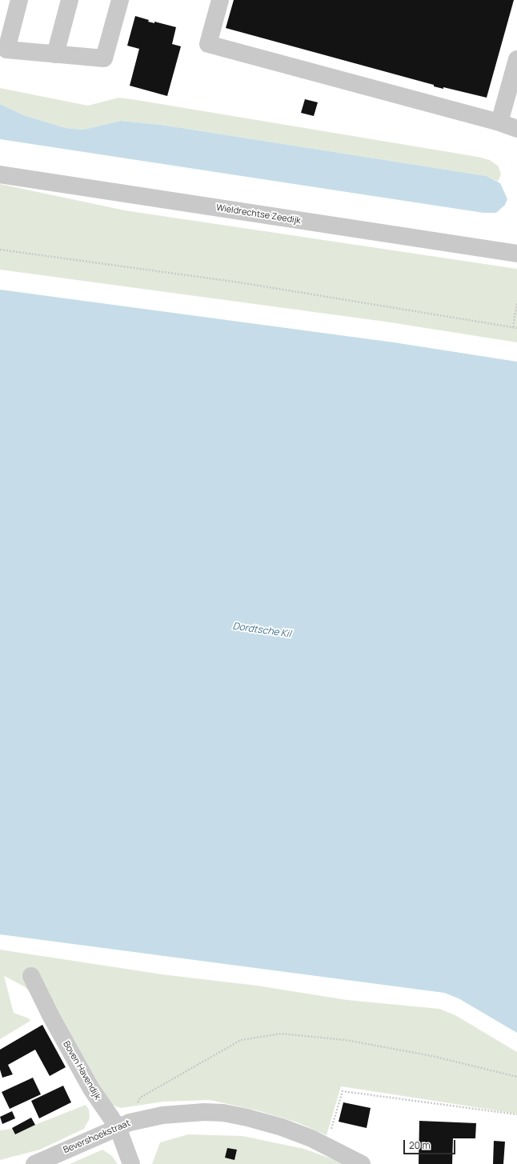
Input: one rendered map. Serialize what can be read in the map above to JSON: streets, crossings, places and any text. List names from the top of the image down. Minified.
{"streets":{"street":["Wieldrechtse Zeedijk","Boven Havendijk","Bevershoekstraat"]},"crossings":[["Boven Havendijk","Bevershoekstraat"]],"water":["Dordtsche Kil"],"scale_bar":"20 m"}
